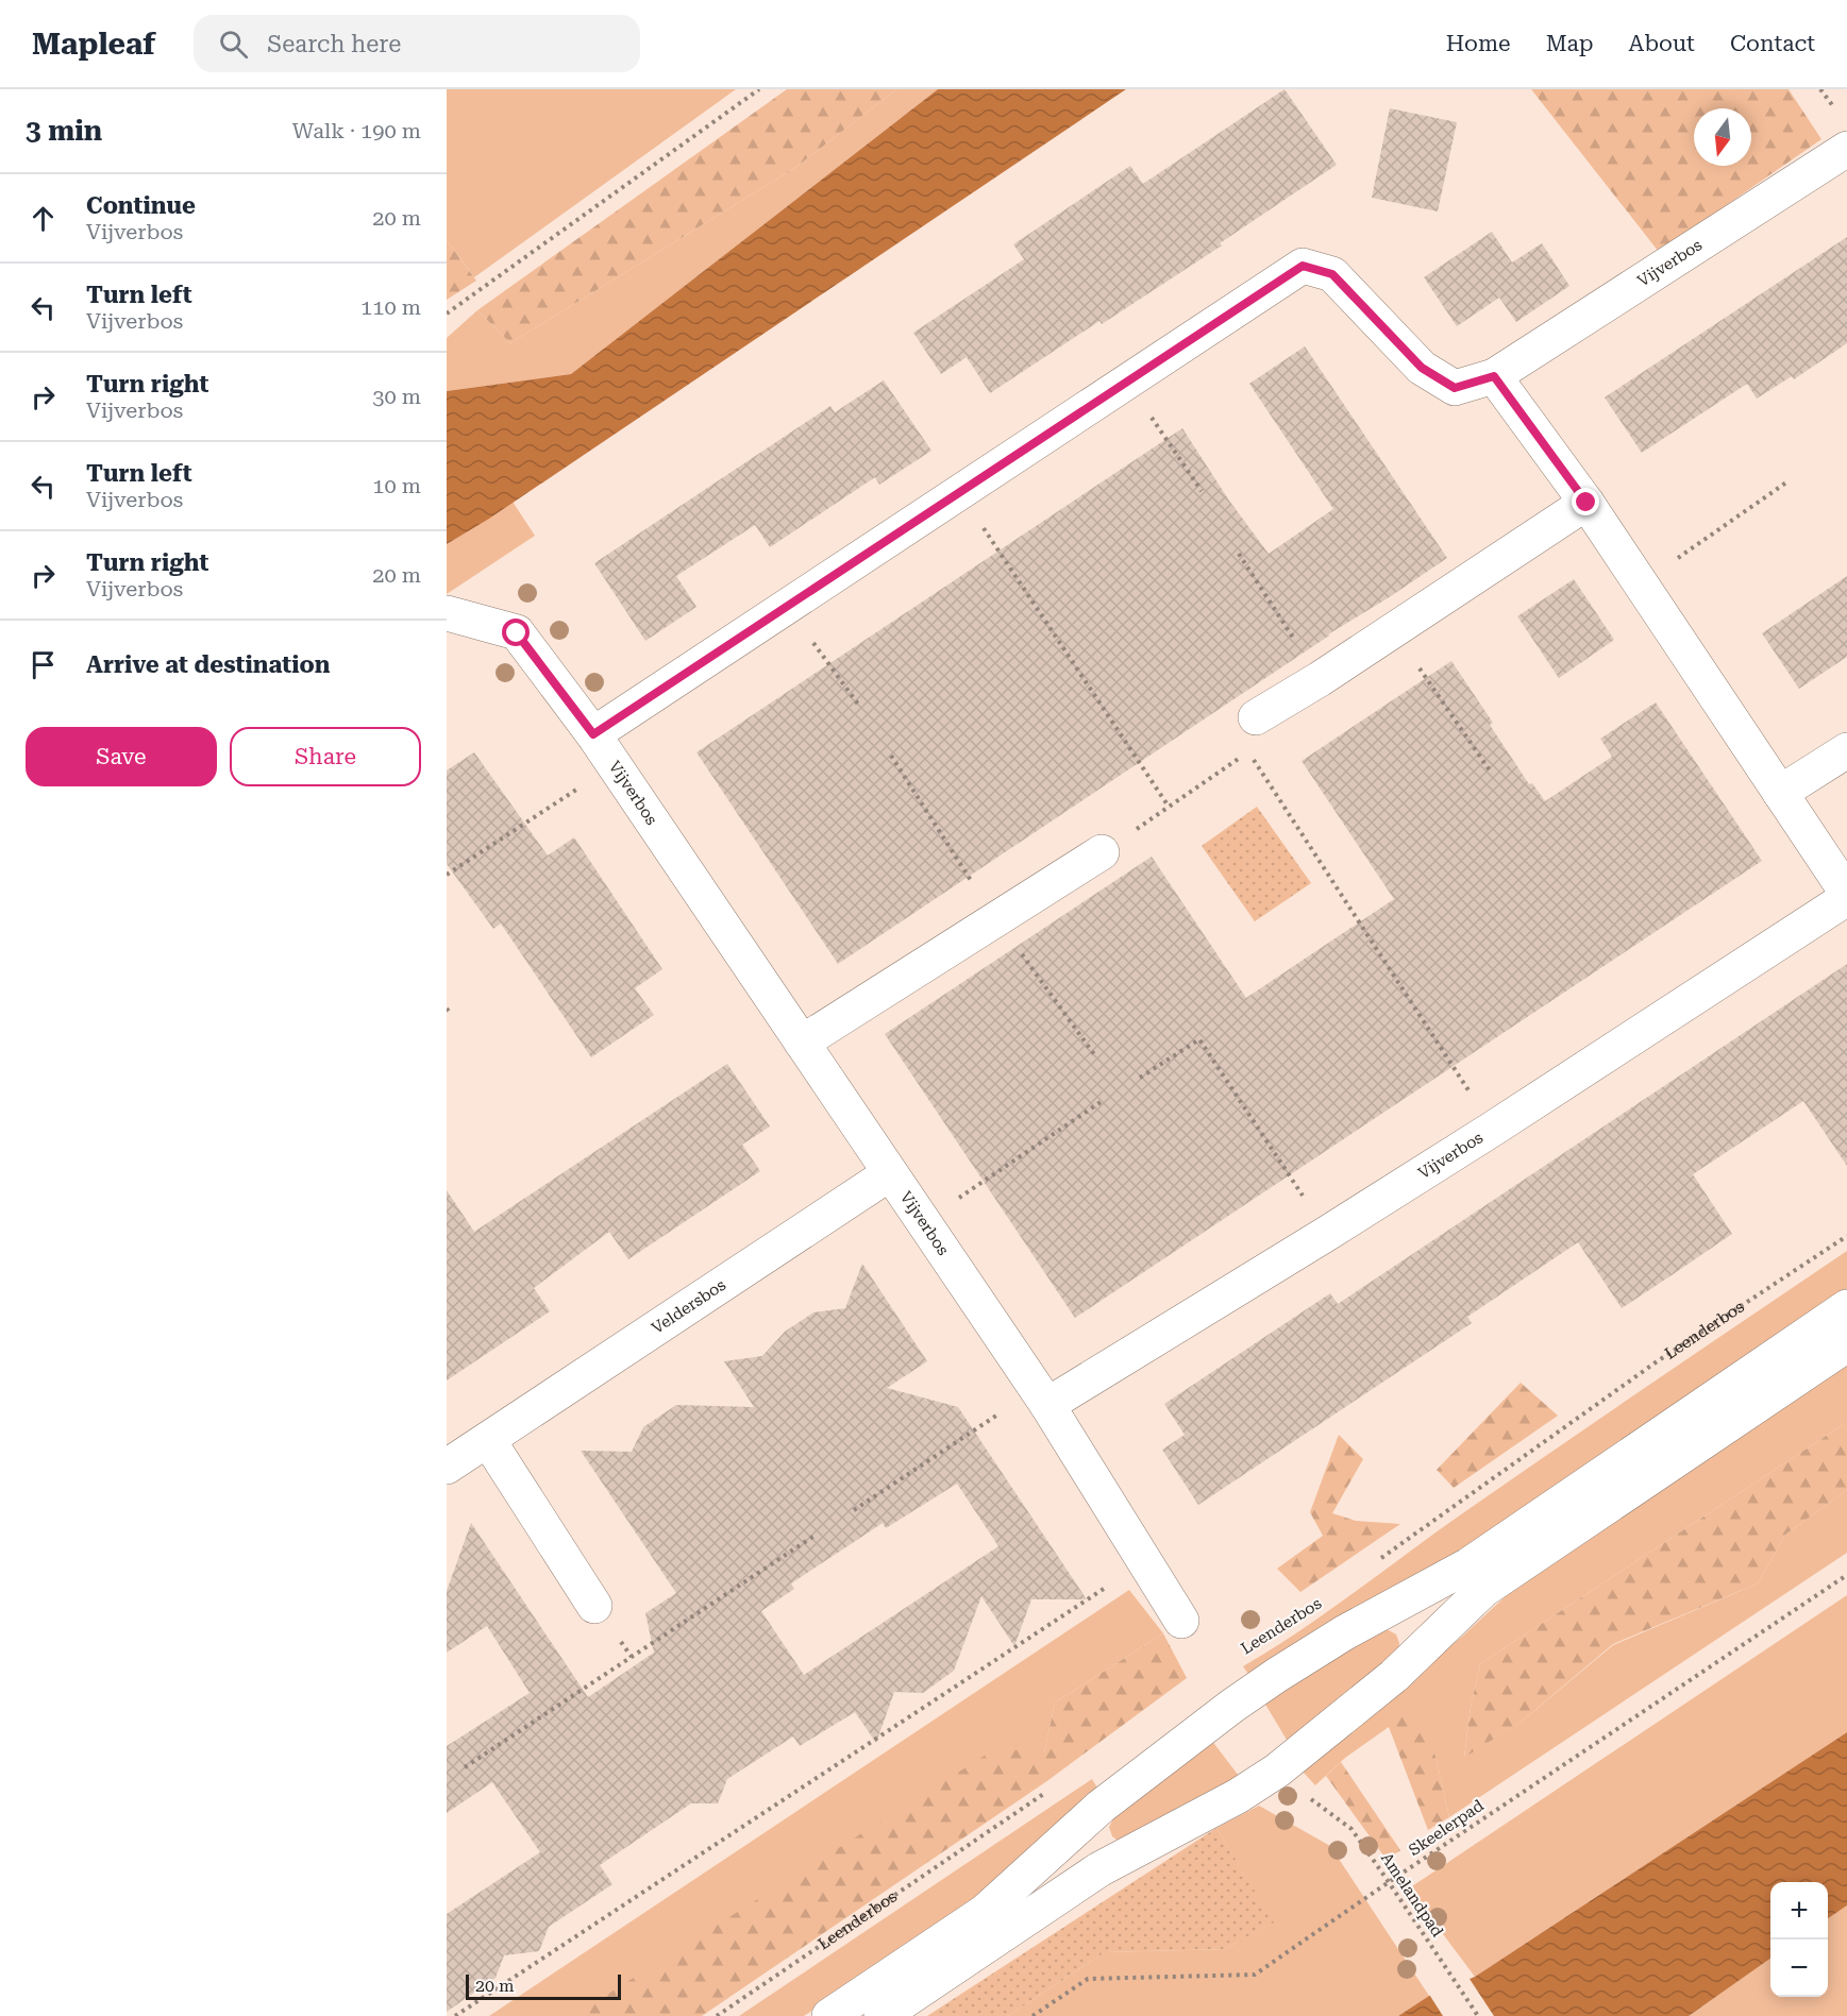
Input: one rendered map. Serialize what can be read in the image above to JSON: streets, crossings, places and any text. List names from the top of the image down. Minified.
{"streets":{"street":["Vijverbos","Veldersbos"],"path":["Leenderbos","Skeelerpad","Amelandpad"]},"crossings":[["Vijverbos","Veldersbos"],["Skeelerpad","Amelandpad"]],"scale_bar":"20 m","north":"bottom","page":{"header":"Mapleaf","search":"Search here","nav":["Home","Map","About","Contact"],"heading":["3 min","Walk · 190 m"],"list":[["Continue","Vijverbos","20 m"],["Turn left","Vijverbos","110 m"],["Turn right","Vijverbos","30 m"],["Turn left","Vijverbos","10 m"],["Turn right","Vijverbos","20 m"],"Arrive at destination"],"buttons":["Save","Share"],"map_buttons":["+","−"],"scale":"20 m"}}
